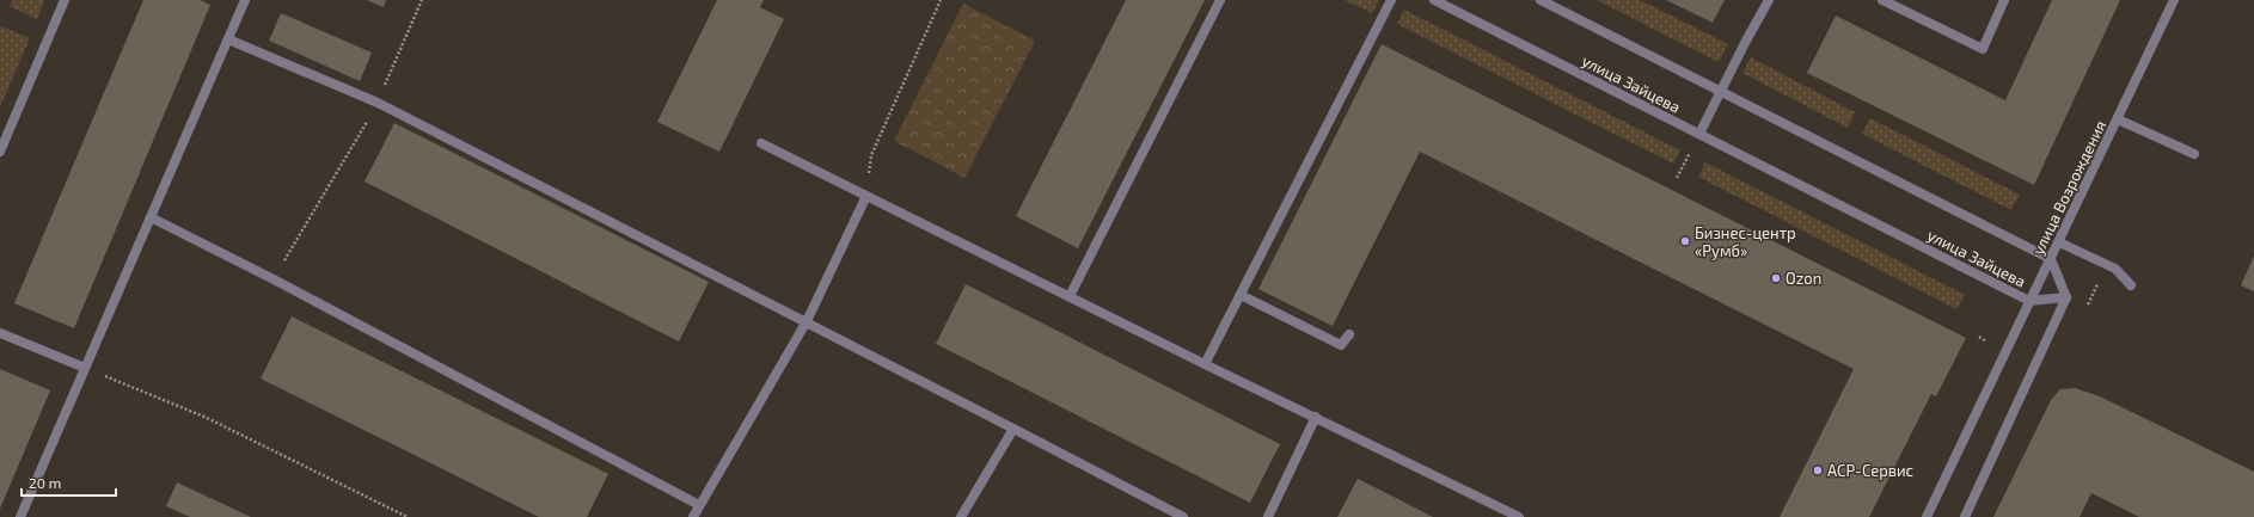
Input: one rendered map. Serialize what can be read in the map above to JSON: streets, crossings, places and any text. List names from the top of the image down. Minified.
{"streets":{"street":["улица Зайцева","улица Возрождения"]},"crossings":[["улица Зайцева","улица Возрождения"]],"places":["Бизнес-центр «Румб»","Ozon","АСР-Сервис"],"scale_bar":"20 m"}
